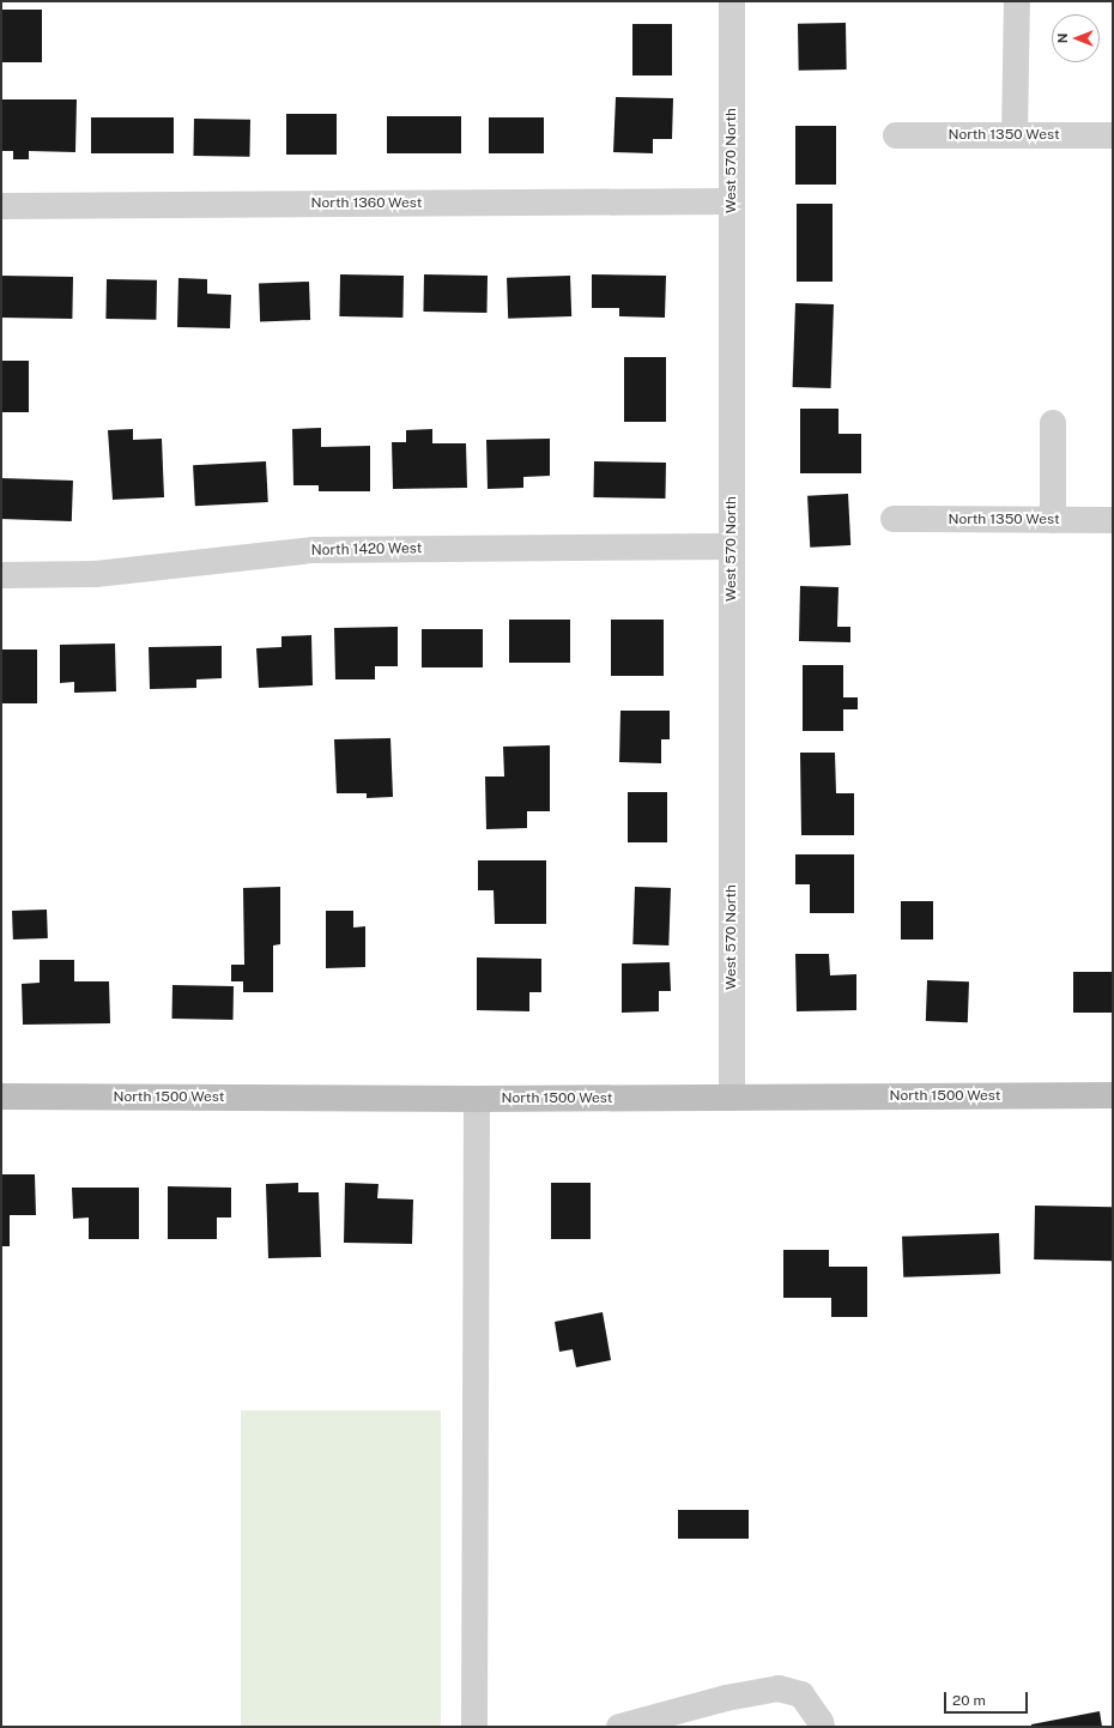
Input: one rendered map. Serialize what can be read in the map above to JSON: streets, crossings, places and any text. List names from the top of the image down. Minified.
{"streets":{"street":["North 1350 West","West 570 North","North 1360 West","North 1420 West","North 1500 West"]},"crossings":[["West 570 North","North 1360 West"],["West 570 North","North 1420 West"],["West 570 North","North 1500 West"]],"scale_bar":"20 m","north":"left"}
